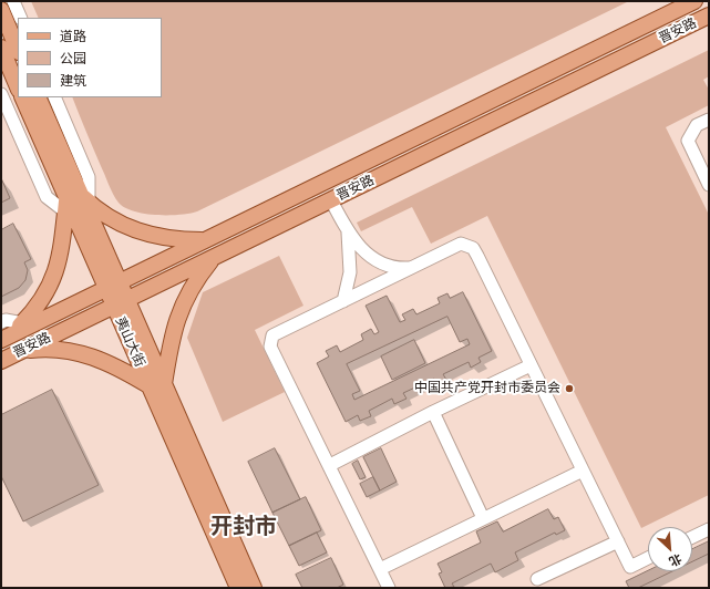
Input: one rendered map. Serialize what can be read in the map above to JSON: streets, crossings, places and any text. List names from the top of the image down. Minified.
{"streets":{"main road":["晋安路","夷山大街"]},"crossings":[["晋安路","夷山大街"]],"districts":["开封市"],"places":["中国共产党开封市委员会"],"legend":["道路","公园","建筑"],"north":"bottom right"}
